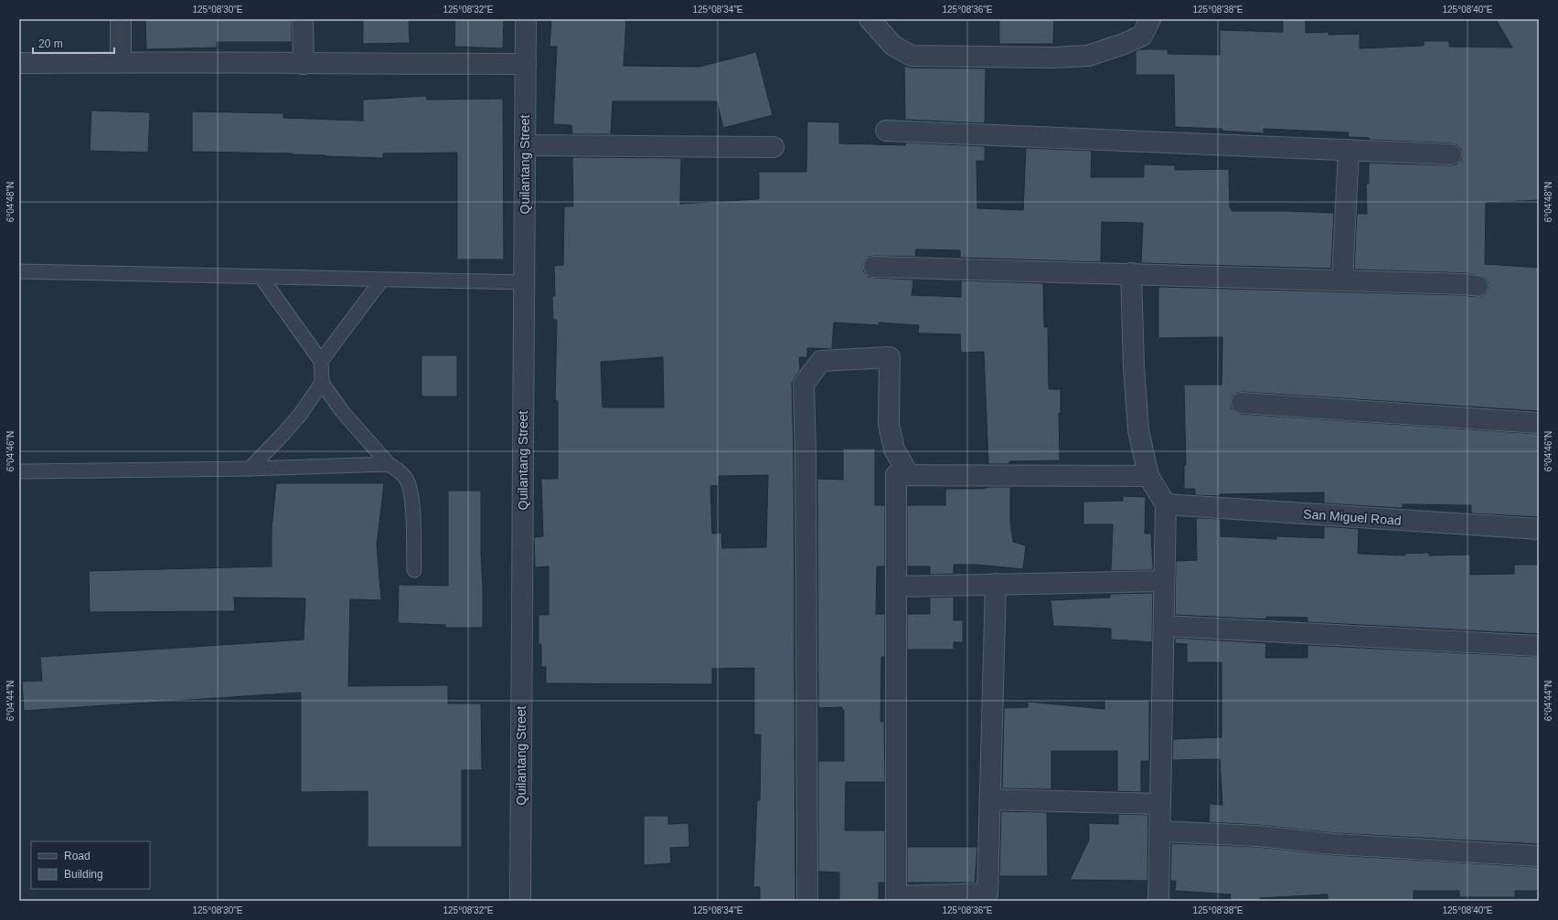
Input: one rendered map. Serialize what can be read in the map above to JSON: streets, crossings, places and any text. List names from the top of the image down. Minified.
{"streets":{"street":["Quilantang Street","San Miguel Road"]},"legend":["Road","Building"],"scale_bar":"20 m","coordinates":["125°08'30\"E","125°08'32\"E","125°08'34\"E","125°08'36\"E","125°08'38\"E","125°08'40\"E","6°04'48\"N","6°04'46\"N","6°04'44\"N"]}
